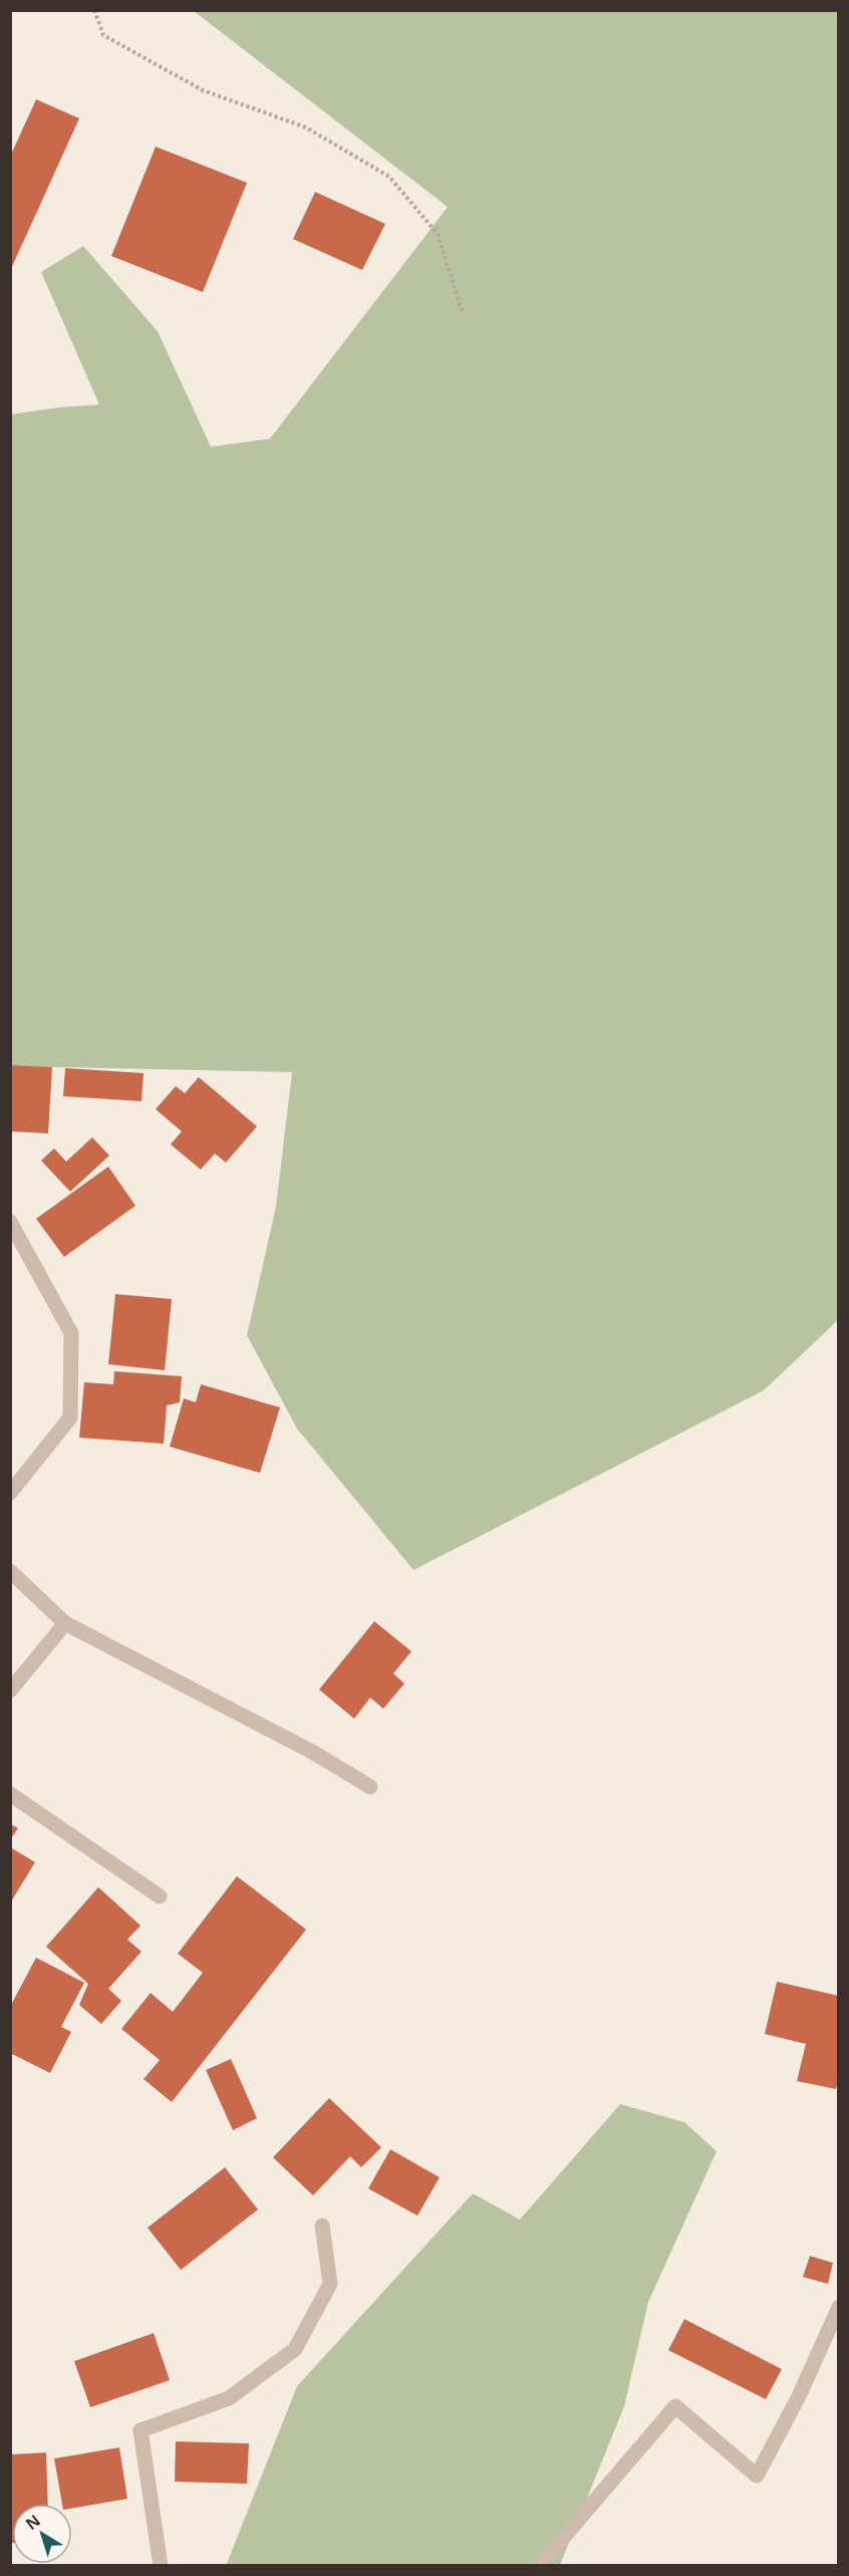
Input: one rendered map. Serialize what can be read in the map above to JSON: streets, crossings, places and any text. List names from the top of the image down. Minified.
{"north":"top left"}
